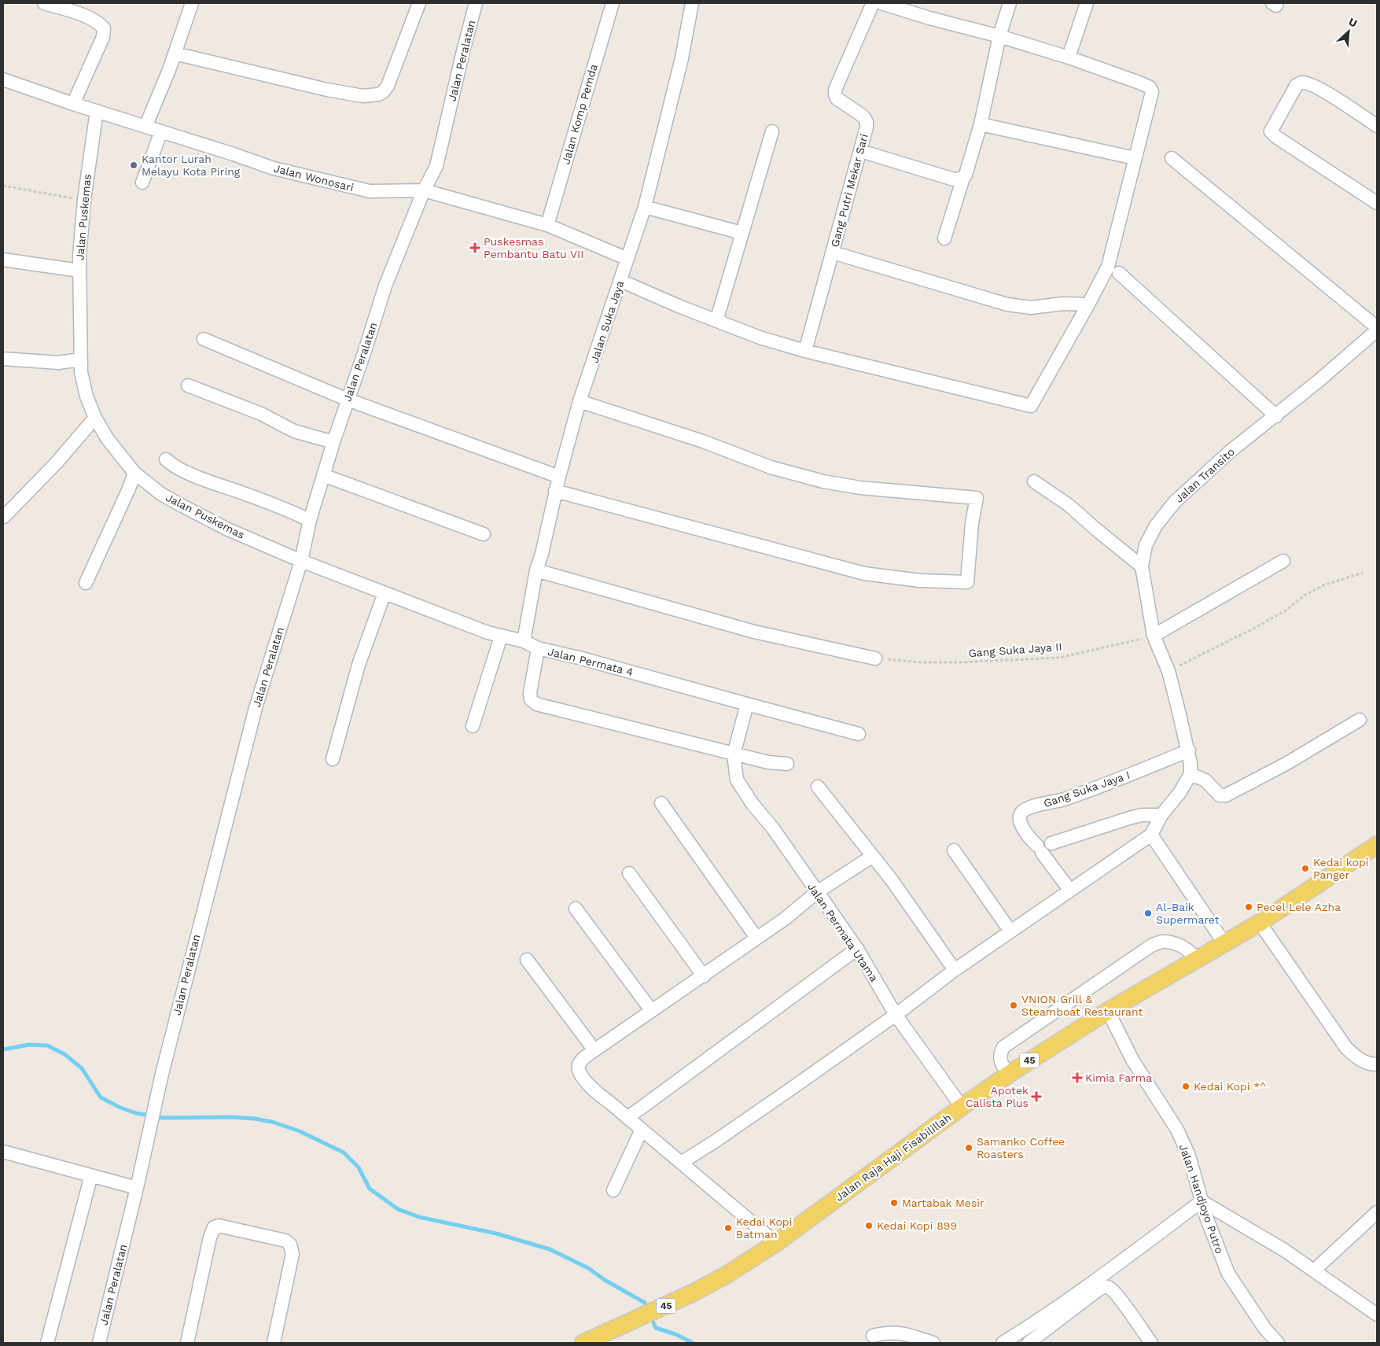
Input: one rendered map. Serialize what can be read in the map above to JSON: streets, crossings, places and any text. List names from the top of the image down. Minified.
{"streets":{"main road":["45","Jalan Raja Haji Fisabilillah"],"street":["Jalan Peralatan","Jalan Komp Pemda","Jalan Wonosari","Gang Putri Mekar Sari","Jalan Puskemas","Jalan Suka Jaya","Jalan Transito","Jalan Permata 4","Gang Suka Jaya I","Jalan Permata Utama","Jalan Handjoyo Putro"],"path":["Gang Suka Jaya II"]},"crossings":[["Jalan Peralatan","Jalan Wonosari"],["Jalan Peralatan","Jalan Puskemas"],["Jalan Komp Pemda","Jalan Wonosari"],["Jalan Wonosari","Jalan Puskemas"],["Jalan Wonosari","Jalan Suka Jaya"],["Jalan Puskemas","Jalan Suka Jaya"],["Jalan Puskemas","Jalan Permata 4"],["Jalan Transito","Gang Suka Jaya II"],["Jalan Transito","Gang Suka Jaya I"],["Jalan Permata 4","Jalan Permata Utama"],["Jalan Permata Utama","Jalan Raja Haji Fisabilillah"],["Jalan Raja Haji Fisabilillah","Jalan Handjoyo Putro"]],"places":{"other":["Kantor Lurah Melayu Kota Piring","Kedai kopi Panger","Pecel Lele Azha","Al-Baik Supermaret","VNION Grill & Steamboat Restaurant","Kedai Kopi *^","Samanko Coffee Roasters","Martabak Mesir","Kedai Kopi 899","Kedai Kopi Batman"],"health":["Puskesmas Pembantu Batu VII","Kimia Farma","Apotek Calista Plus"]},"north":"top right"}
